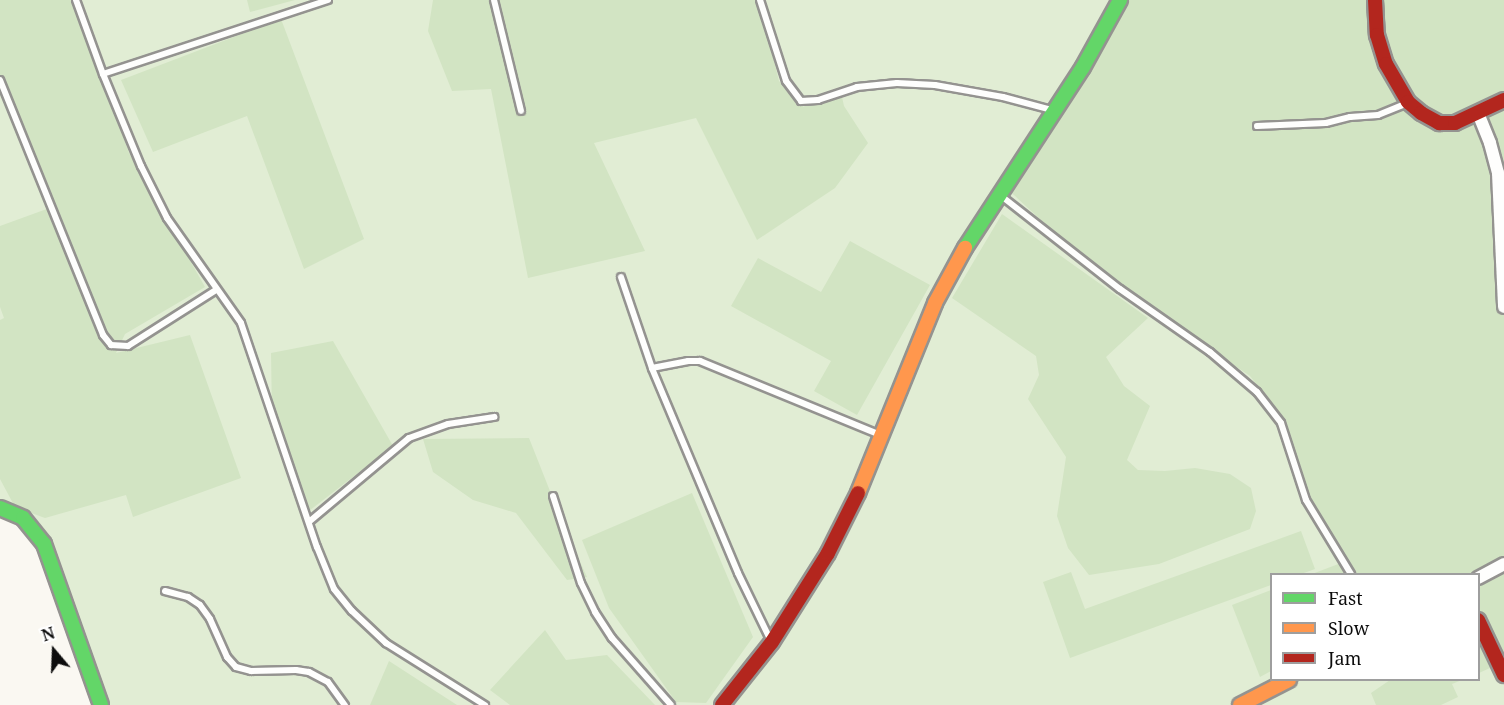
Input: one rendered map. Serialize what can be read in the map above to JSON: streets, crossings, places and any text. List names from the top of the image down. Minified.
{"legend":["Fast","Slow","Jam"],"north":"top"}
